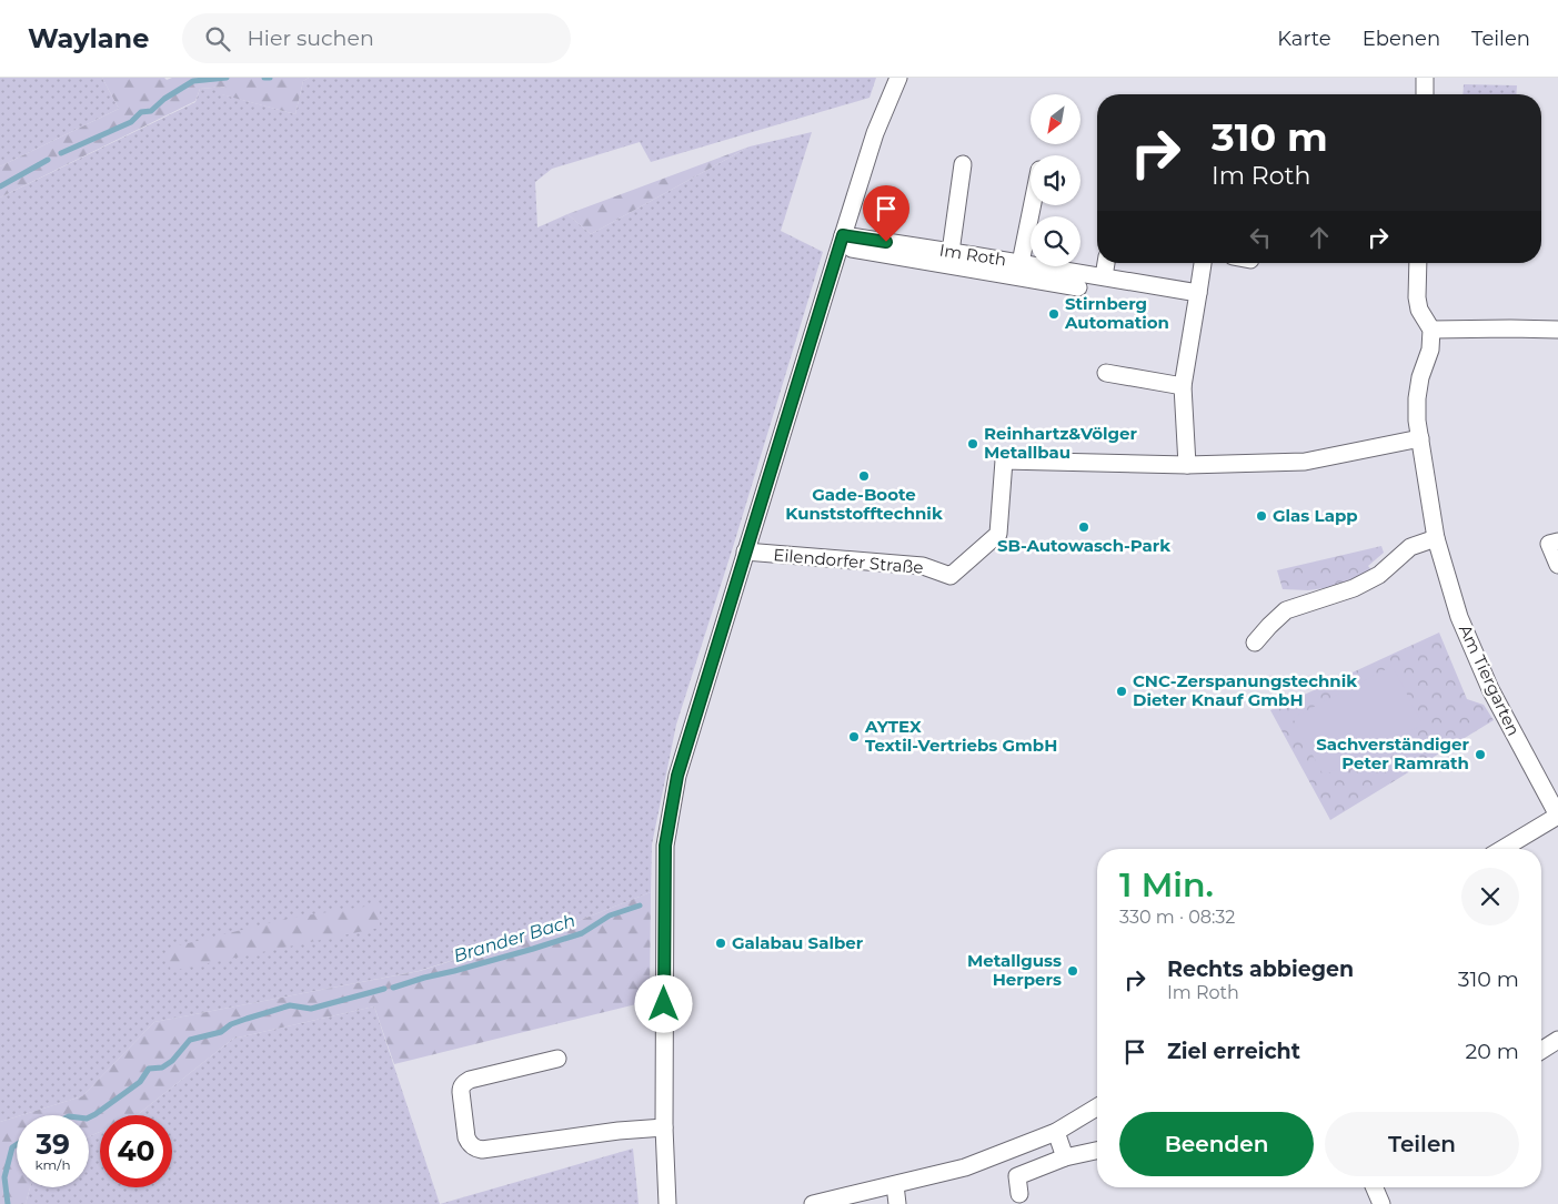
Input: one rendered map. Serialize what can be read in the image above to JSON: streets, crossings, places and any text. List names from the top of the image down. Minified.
{"streets":{"street":["Im Roth","Eilendorfer Straße","Am Tiergarten"]},"water":["Brander Bach"],"places":["Stirnberg Automation","Reinhartz&Völger Metallbau","Gade-Boote Kunststofftechnik","Glas Lapp","SB-Autowasch-Park","CNC-Zerspanungstechnik Dieter Knauf GmbH","AYTEX Textil-Vertriebs GmbH","Sachverständiger Peter Ramrath","Galabau Salber","Metallguss Herpers"],"north":"bottom left","page":{"header":"Waylane","search":"Hier suchen","nav":["Karte","Ebenen","Teilen"],"turn":["310 m","Im Roth"],"heading":["1 Min.","330 m · 08:32"],"list":[{"name":"Rechts abbiegen","note":"Im Roth","value":"310 m"},{"name":"Ziel erreicht","value":"20 m"}],"buttons":["Beenden","Teilen"],"speed":"39 km/h","limit":"40"}}
